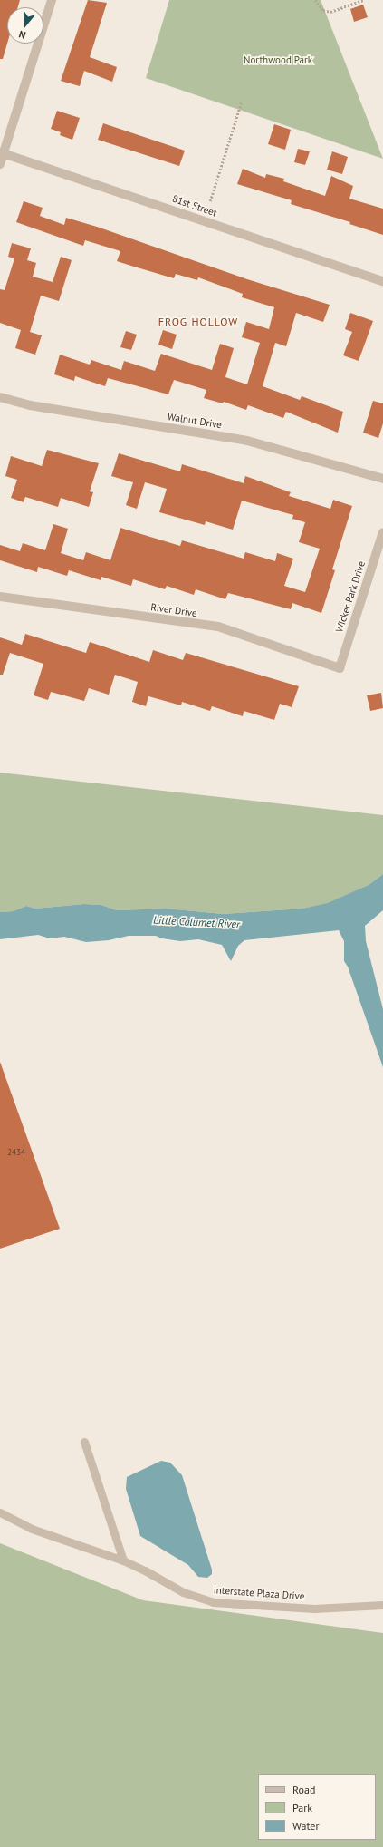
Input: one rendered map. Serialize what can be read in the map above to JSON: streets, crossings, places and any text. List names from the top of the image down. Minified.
{"streets":{"street":["81st Street","Walnut Drive","Wicker Park Drive","River Drive"],"lane":["Interstate Plaza Drive"]},"crossings":[["Wicker Park Drive","River Drive"]],"districts":["FROG HOLLOW"],"water":["Little Calumet River"],"parks":["Northwood Park"],"house_numbers":["2434"],"legend":["Road","Park","Water"],"north":"bottom"}
